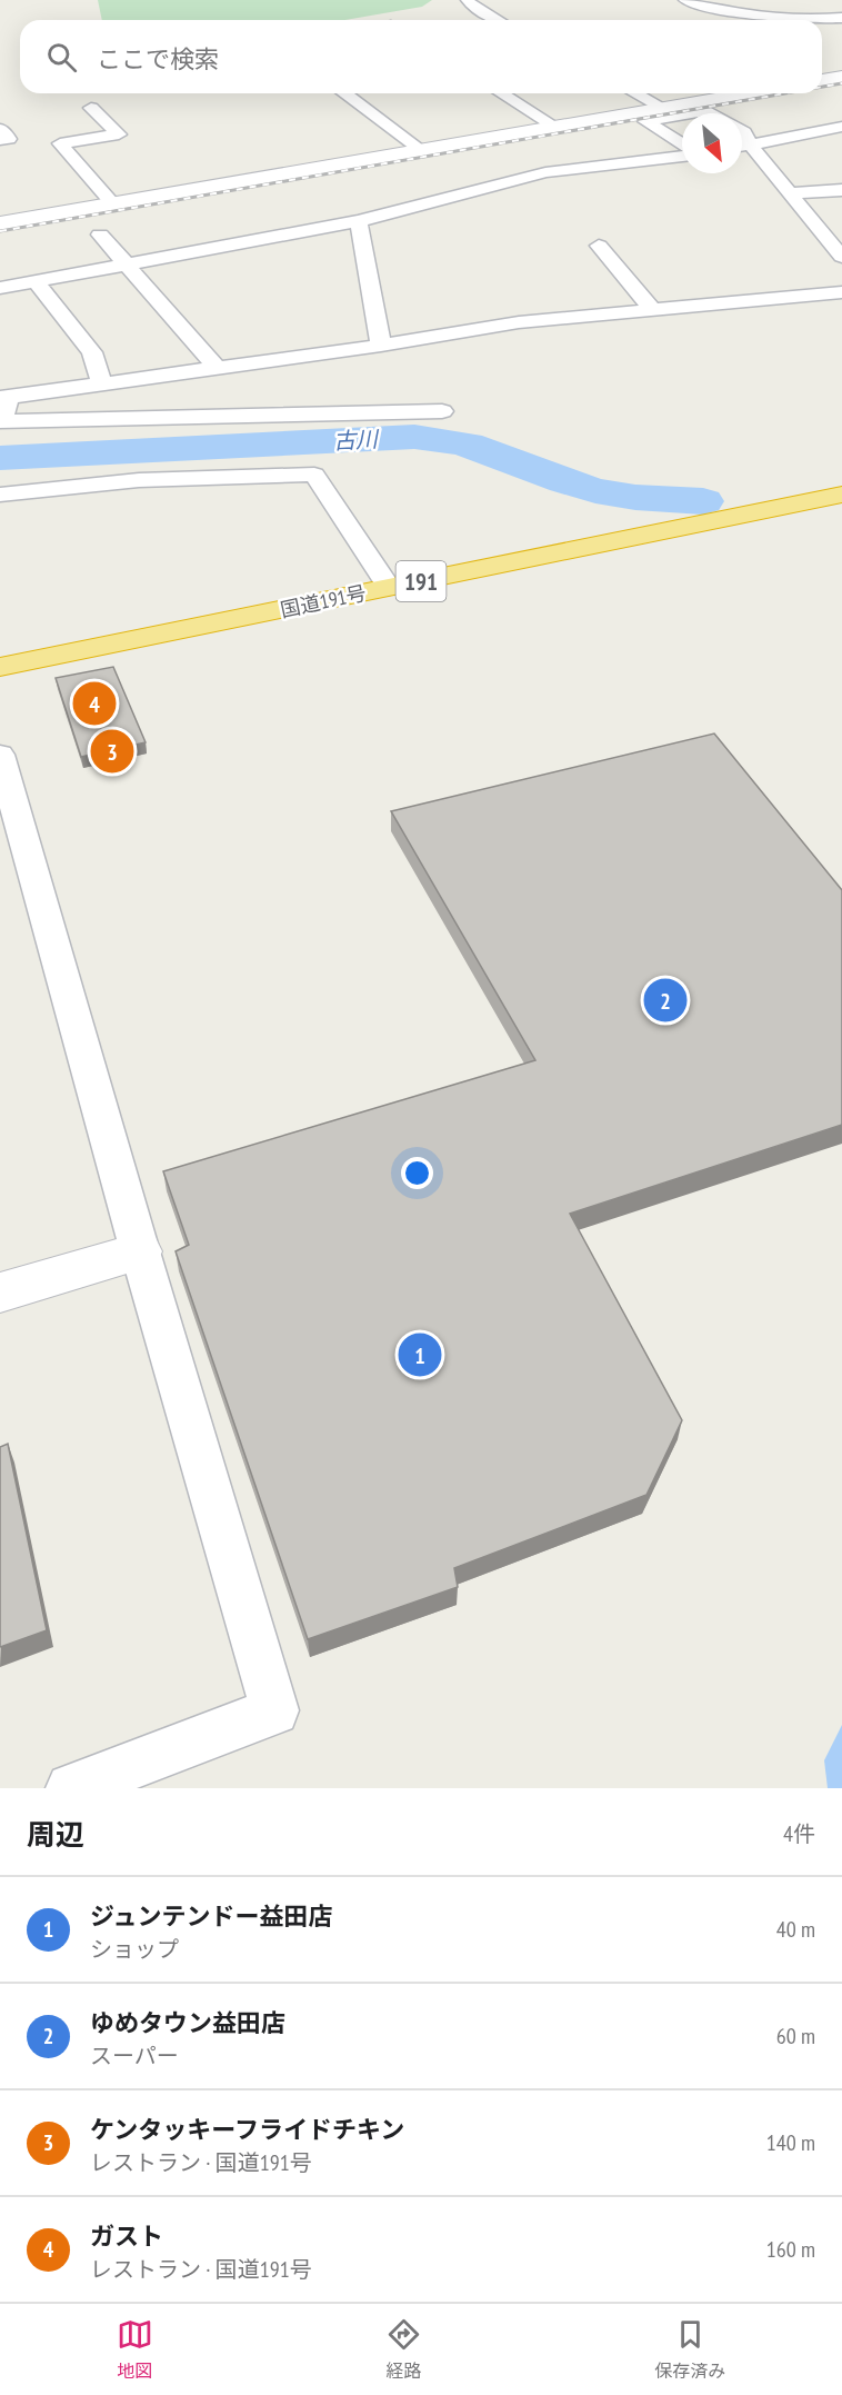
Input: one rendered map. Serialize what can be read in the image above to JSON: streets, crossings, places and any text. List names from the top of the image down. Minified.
{"streets":{"highway":["191","国道191号"]},"water":["古川"],"north":"bottom right","page":{"search":"ここで検索","pins":["4","3","2","1"],"heading":["周辺","4件"],"list":[{"mark":"1","name":"ジュンテンドー益田店","note":"ショップ","value":"40 m"},{"mark":"2","name":"ゆめタウン益田店","note":"スーパー","value":"60 m"},{"mark":"3","name":"ケンタッキーフライドチキン","note":"レストラン · 国道191号","value":"140 m"},{"mark":"4","name":"ガスト","note":"レストラン · 国道191号","value":"160 m"}],"nav":["地図","経路","保存済み"]}}
